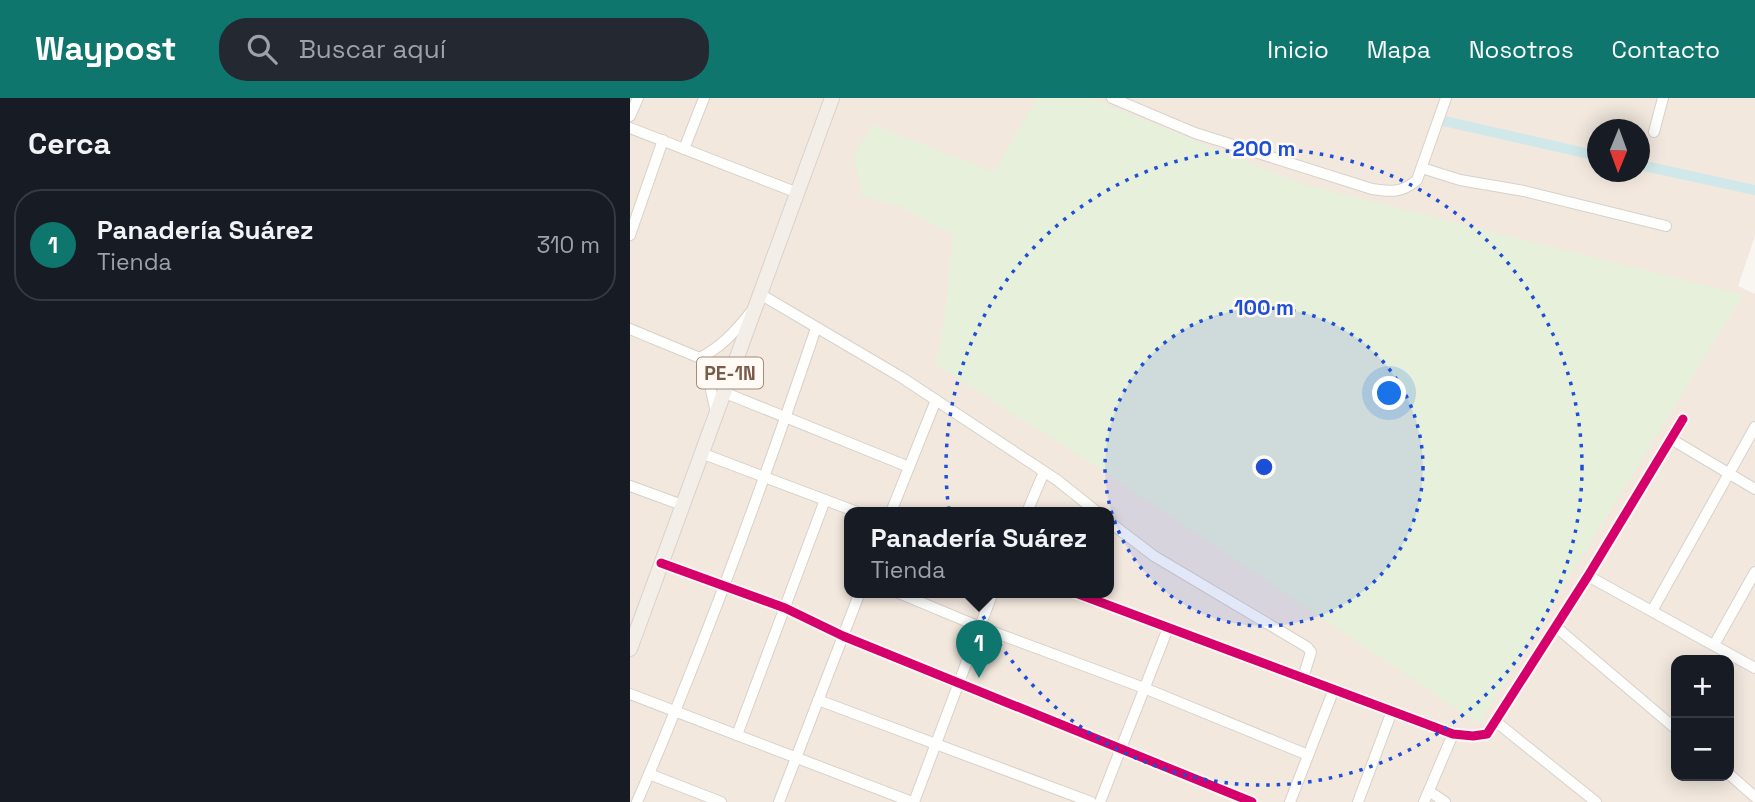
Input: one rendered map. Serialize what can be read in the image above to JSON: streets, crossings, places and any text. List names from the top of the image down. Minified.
{"streets":{"main road":["PE-1N"]},"north":"bottom","page":{"header":"Waypost","search":"Buscar aquí","nav":["Inicio","Mapa","Nosotros","Contacto"],"heading":"Cerca","list":[{"mark":"1","name":"Panadería Suárez","note":"Tienda","value":"310 m"}],"popup":["Panadería Suárez","Tienda"],"pins":"1","map_buttons":["+","−"]},"rings":["200 m","100 m"]}
